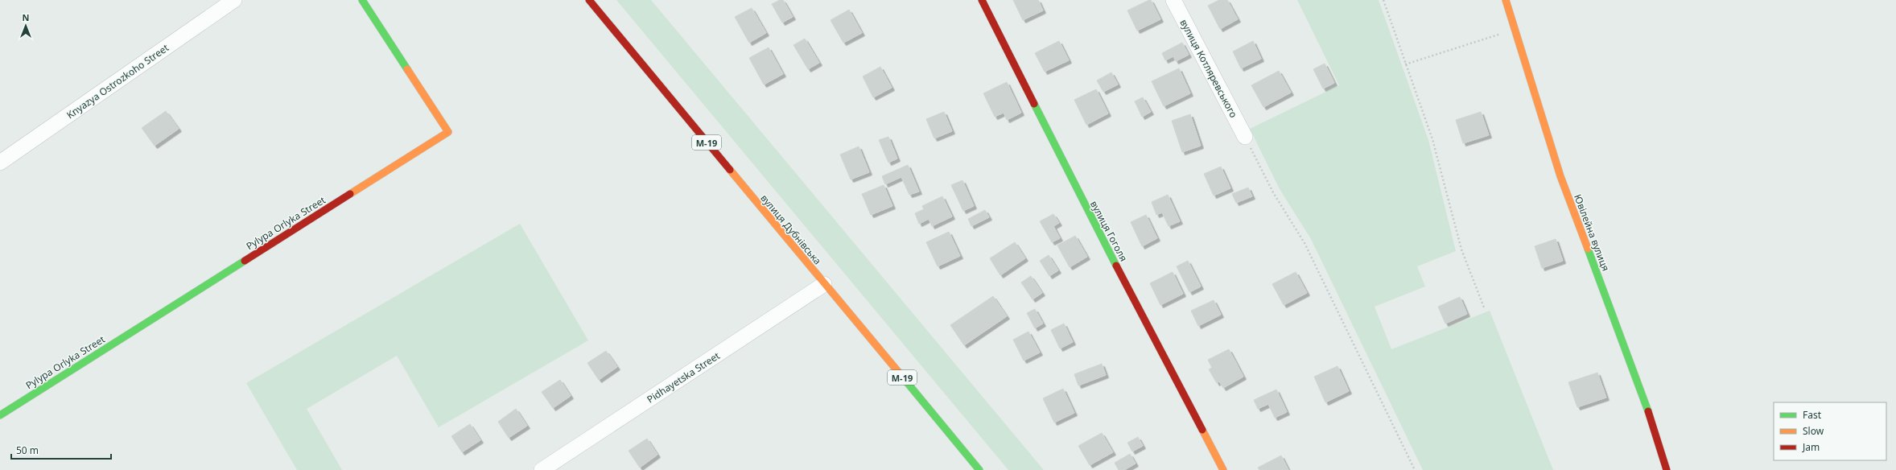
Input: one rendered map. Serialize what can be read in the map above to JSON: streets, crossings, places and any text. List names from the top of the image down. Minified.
{"streets":{"main road":["М-19","Pylypa Orlyka Street","вулиця Дубнівська","вулиця Гоголя","Ювілейна вулиця"],"street":["вулиця Котляревського","Knyazya Ostrozkoho Street","Pidhayetska Street"]},"crossings":[["вулиця Дубнівська","Pidhayetska Street"]],"legend":["Fast","Slow","Jam"],"scale_bar":"50 m","north":"top"}
